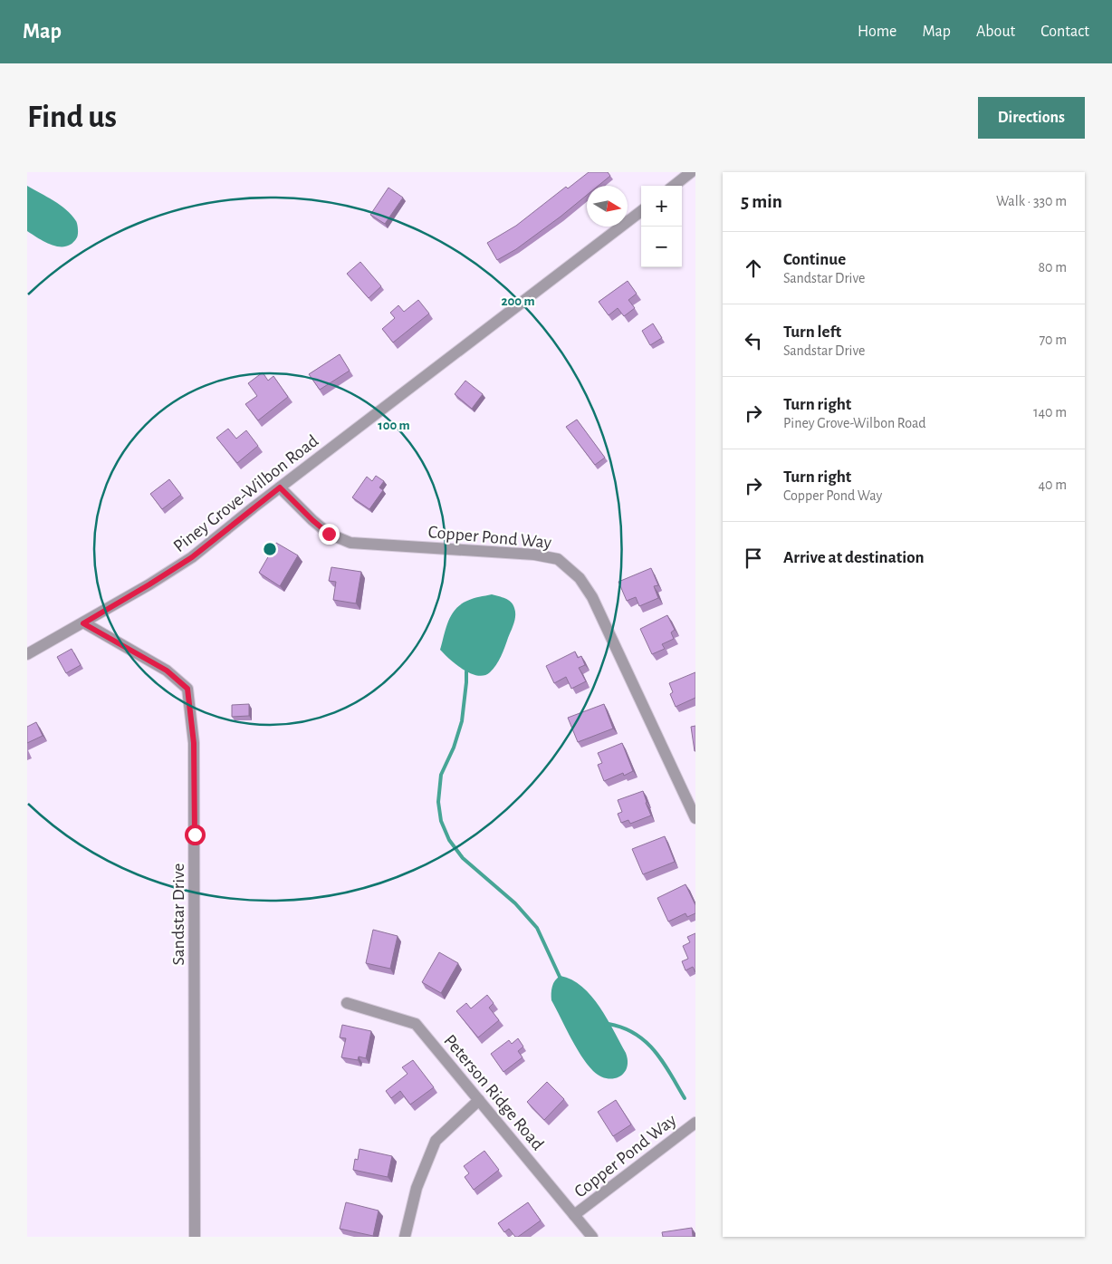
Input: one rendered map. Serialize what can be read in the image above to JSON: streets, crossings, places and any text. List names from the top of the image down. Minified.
{"streets":{"street":["Piney Grove-Wilbon Road","Copper Pond Way","Sandstar Drive","Peterson Ridge Road"]},"crossings":[["Piney Grove-Wilbon Road","Copper Pond Way"],["Piney Grove-Wilbon Road","Sandstar Drive"],["Copper Pond Way","Peterson Ridge Road"]],"north":"right","page":{"header":"Map","nav":["Home","Map","About","Contact"],"buttons":"Directions","title":"Find us","heading":["5 min","Walk · 330 m"],"map_buttons":["+","−"],"list":[["Continue","Sandstar Drive","80 m"],["Turn left","Sandstar Drive","70 m"],["Turn right","Piney Grove-Wilbon Road","140 m"],["Turn right","Copper Pond Way","40 m"],"Arrive at destination"]},"rings":["200 m","100 m"]}
